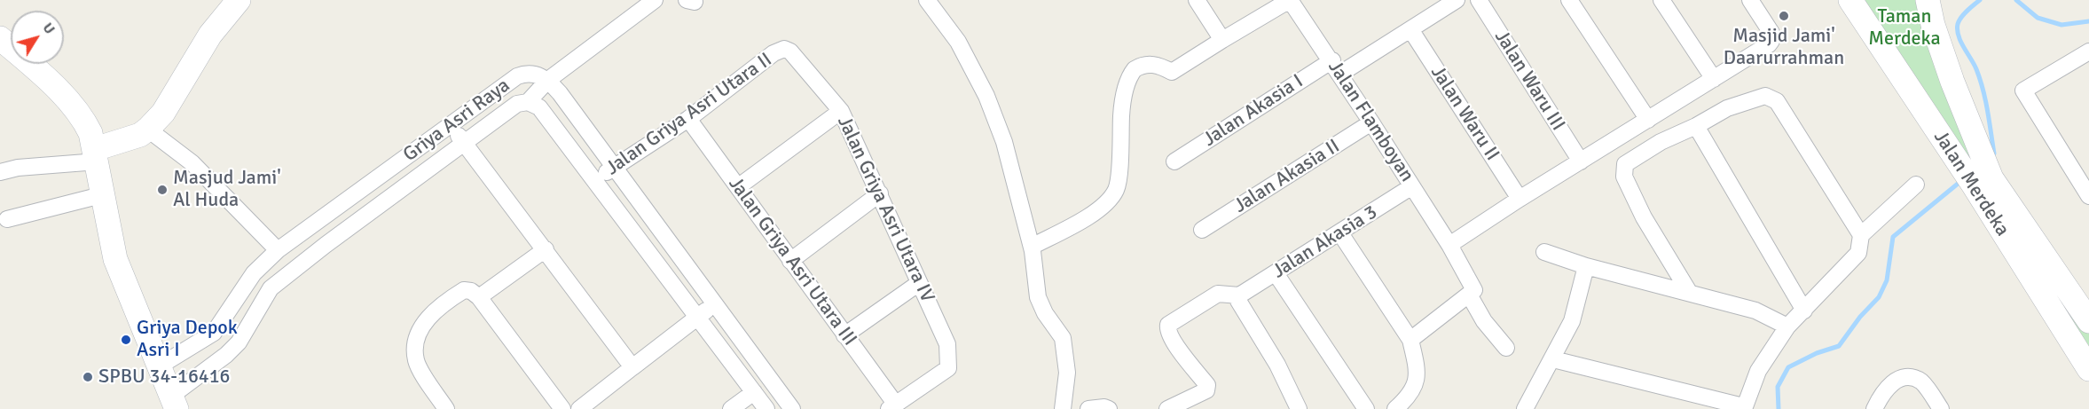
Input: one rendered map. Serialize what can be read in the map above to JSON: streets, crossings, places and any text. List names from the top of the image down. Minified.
{"streets":{"street":["Jalan Waru III","Jalan Akasia I","Jalan Waru II","Jalan Griya Asri Utara II","Griya Asri Raya","Jalan Flamboyan","Jalan Akasia II","Jalan Merdeka","Jalan Griya Asri Utara IV","Jalan Akasia 3","Jalan Griya Asri Utara III"]},"crossings":[["Jalan Akasia I","Jalan Waru II"],["Jalan Akasia I","Jalan Flamboyan"],["Jalan Griya Asri Utara II","Griya Asri Raya"],["Jalan Griya Asri Utara II","Jalan Griya Asri Utara IV"],["Jalan Griya Asri Utara II","Jalan Griya Asri Utara III"],["Jalan Flamboyan","Jalan Akasia II"],["Jalan Flamboyan","Jalan Akasia 3"],["Jalan Griya Asri Utara IV","Jalan Griya Asri Utara III"]],"parks":["Taman Merdeka"],"places":["Masjid Jami' Daarurrahman","Masjud Jami' Al Huda","Griya Depok Asri I","SPBU 34-16416"],"north":"top right"}
